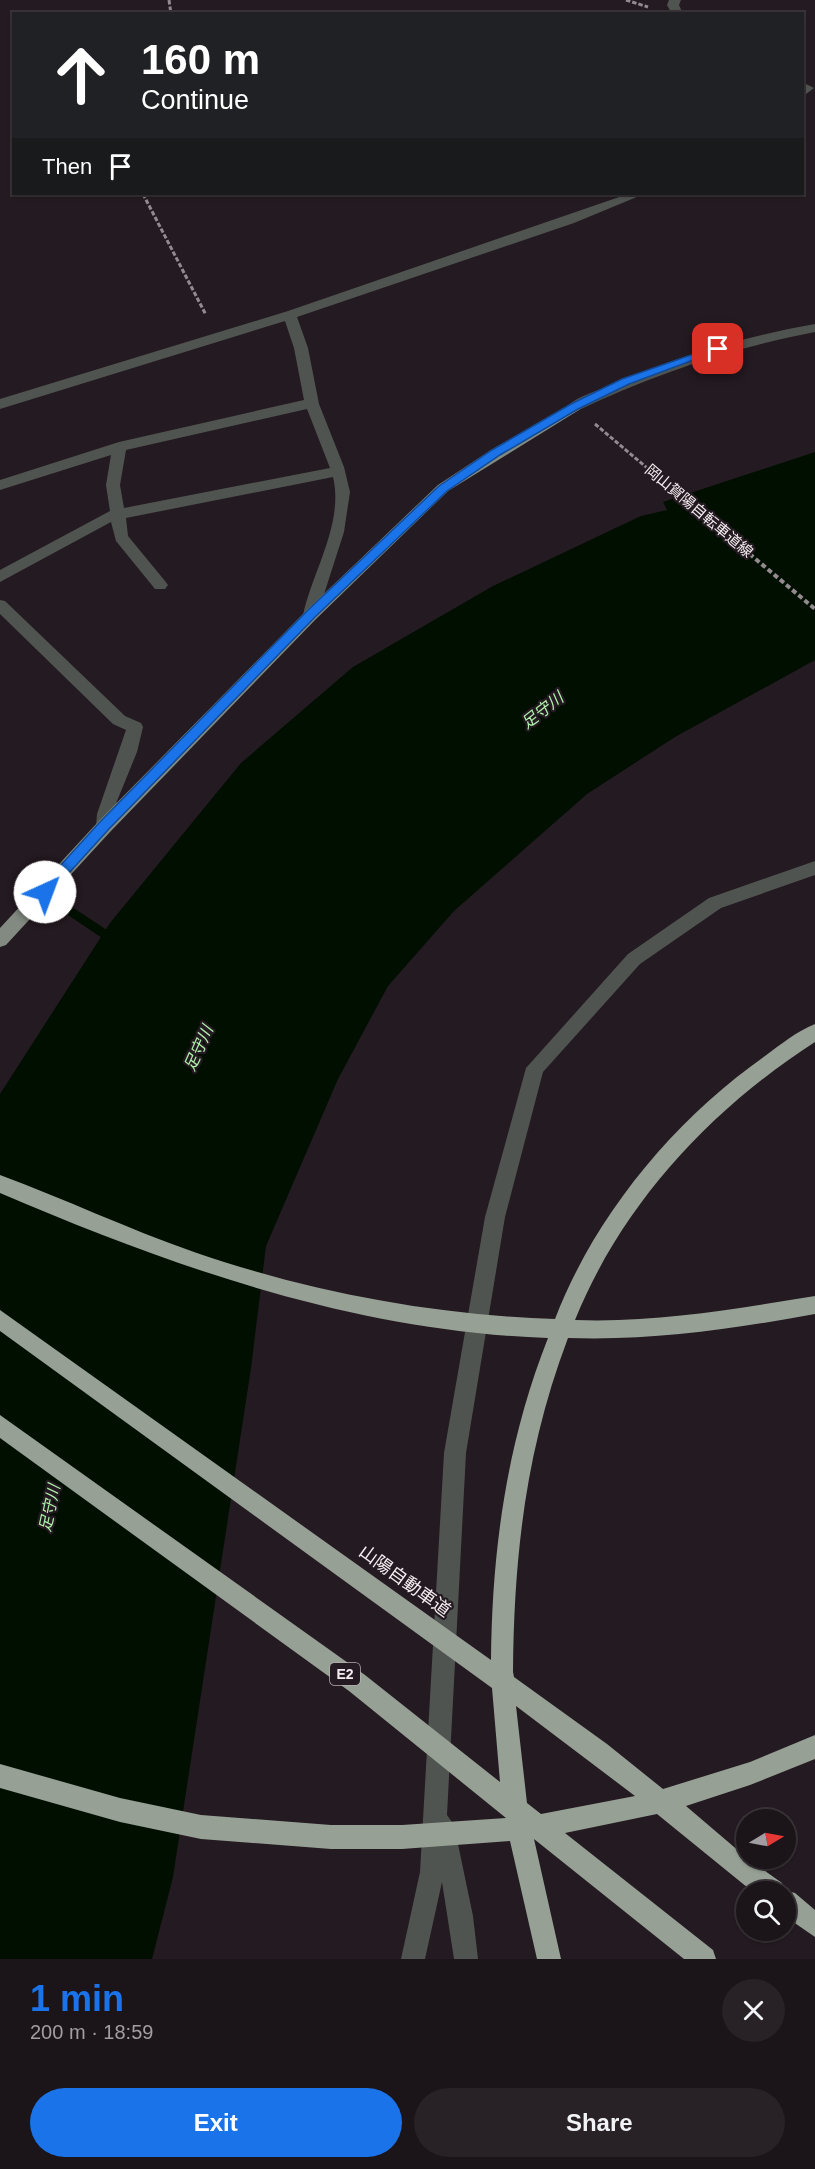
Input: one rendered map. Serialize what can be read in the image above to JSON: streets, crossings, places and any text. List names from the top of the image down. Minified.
{"streets":{"highway":["山陽自動車道","E2"],"path":["岡山賀陽自転車道線"]},"water":["足守川"],"north":"right","page":{"turn":["160 m","Continue"],"then":"Then","heading":["1 min","200 m · 18:59"],"buttons":["Exit","Share"]}}
